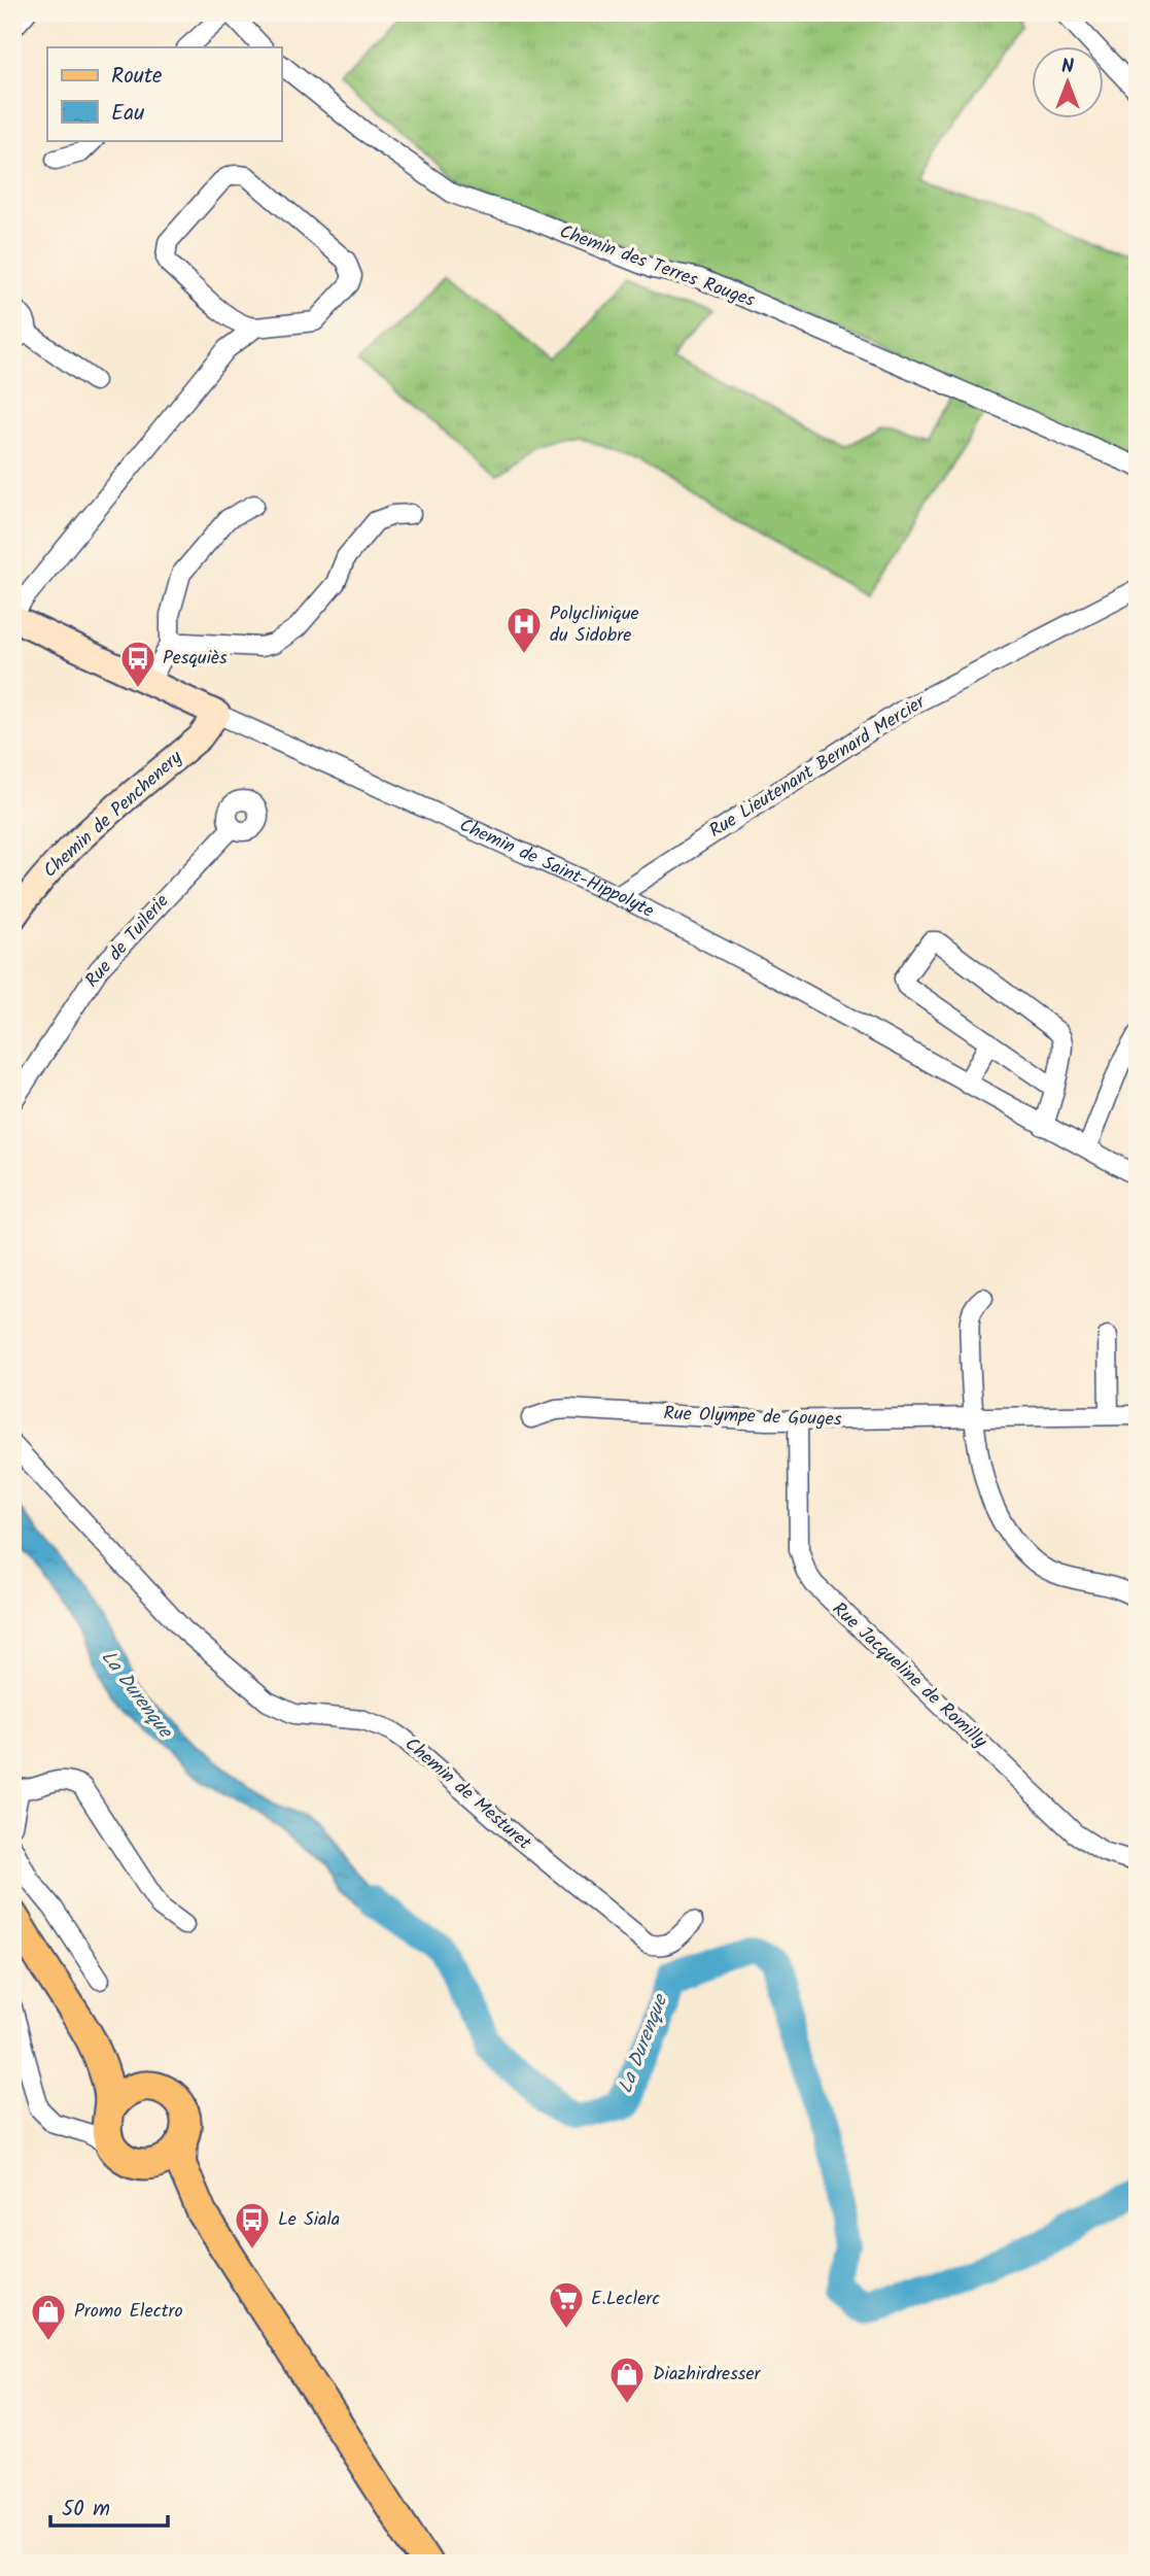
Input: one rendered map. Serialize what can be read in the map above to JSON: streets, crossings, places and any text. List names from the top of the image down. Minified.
{"streets":{"street":["Chemin des Terres Rouges","Rue Lieutenant Bernard Mercier","Chemin de Penchenery","Chemin de Saint-Hippolyte","Rue de Tuilerie","Rue Olympe de Gouges","Rue Jacqueline de Romilly","Chemin de Mesturet"]},"crossings":[["Rue Lieutenant Bernard Mercier","Chemin de Saint-Hippolyte"],["Chemin de Penchenery","Chemin de Saint-Hippolyte"],["Rue Olympe de Gouges","Rue Jacqueline de Romilly"]],"water":["La Durenque"],"places":{"hospital":["Polyclinique du Sidobre"],"bus stop":["Pesquiès","Le Siala"],"supermarket":["E.Leclerc"],"shop":["Promo Electro","Diazhirdresser"]},"legend":["Route","Eau"],"scale_bar":"50 m","north":"top"}
